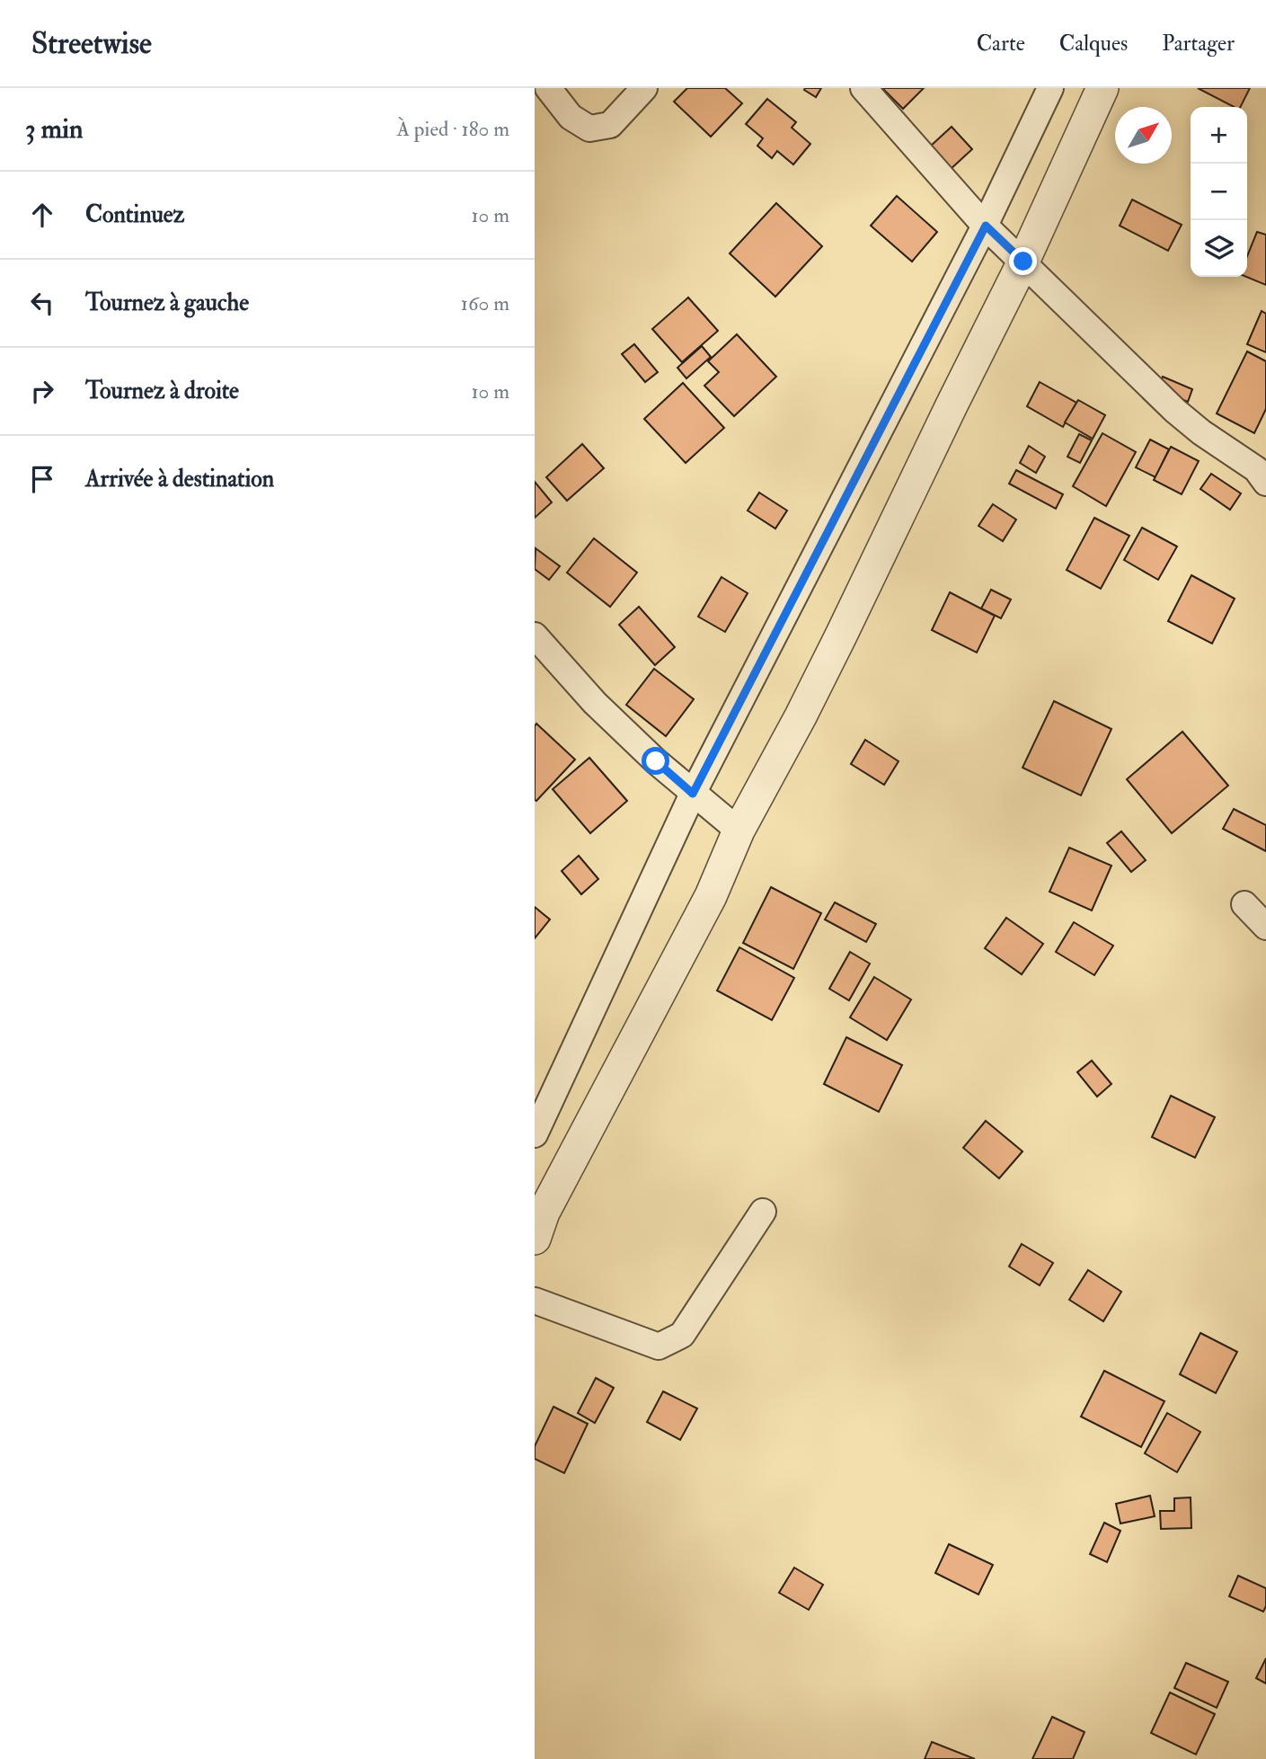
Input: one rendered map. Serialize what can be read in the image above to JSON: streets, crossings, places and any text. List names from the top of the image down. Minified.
{"north":"top right","page":{"header":"Streetwise","nav":["Carte","Calques","Partager"],"heading":["3 min","À pied · 180 m"],"map_buttons":["+","−"],"list":[["Continuez","10 m"],["Tournez à gauche","160 m"],["Tournez à droite","10 m"],"Arrivée à destination"]}}
